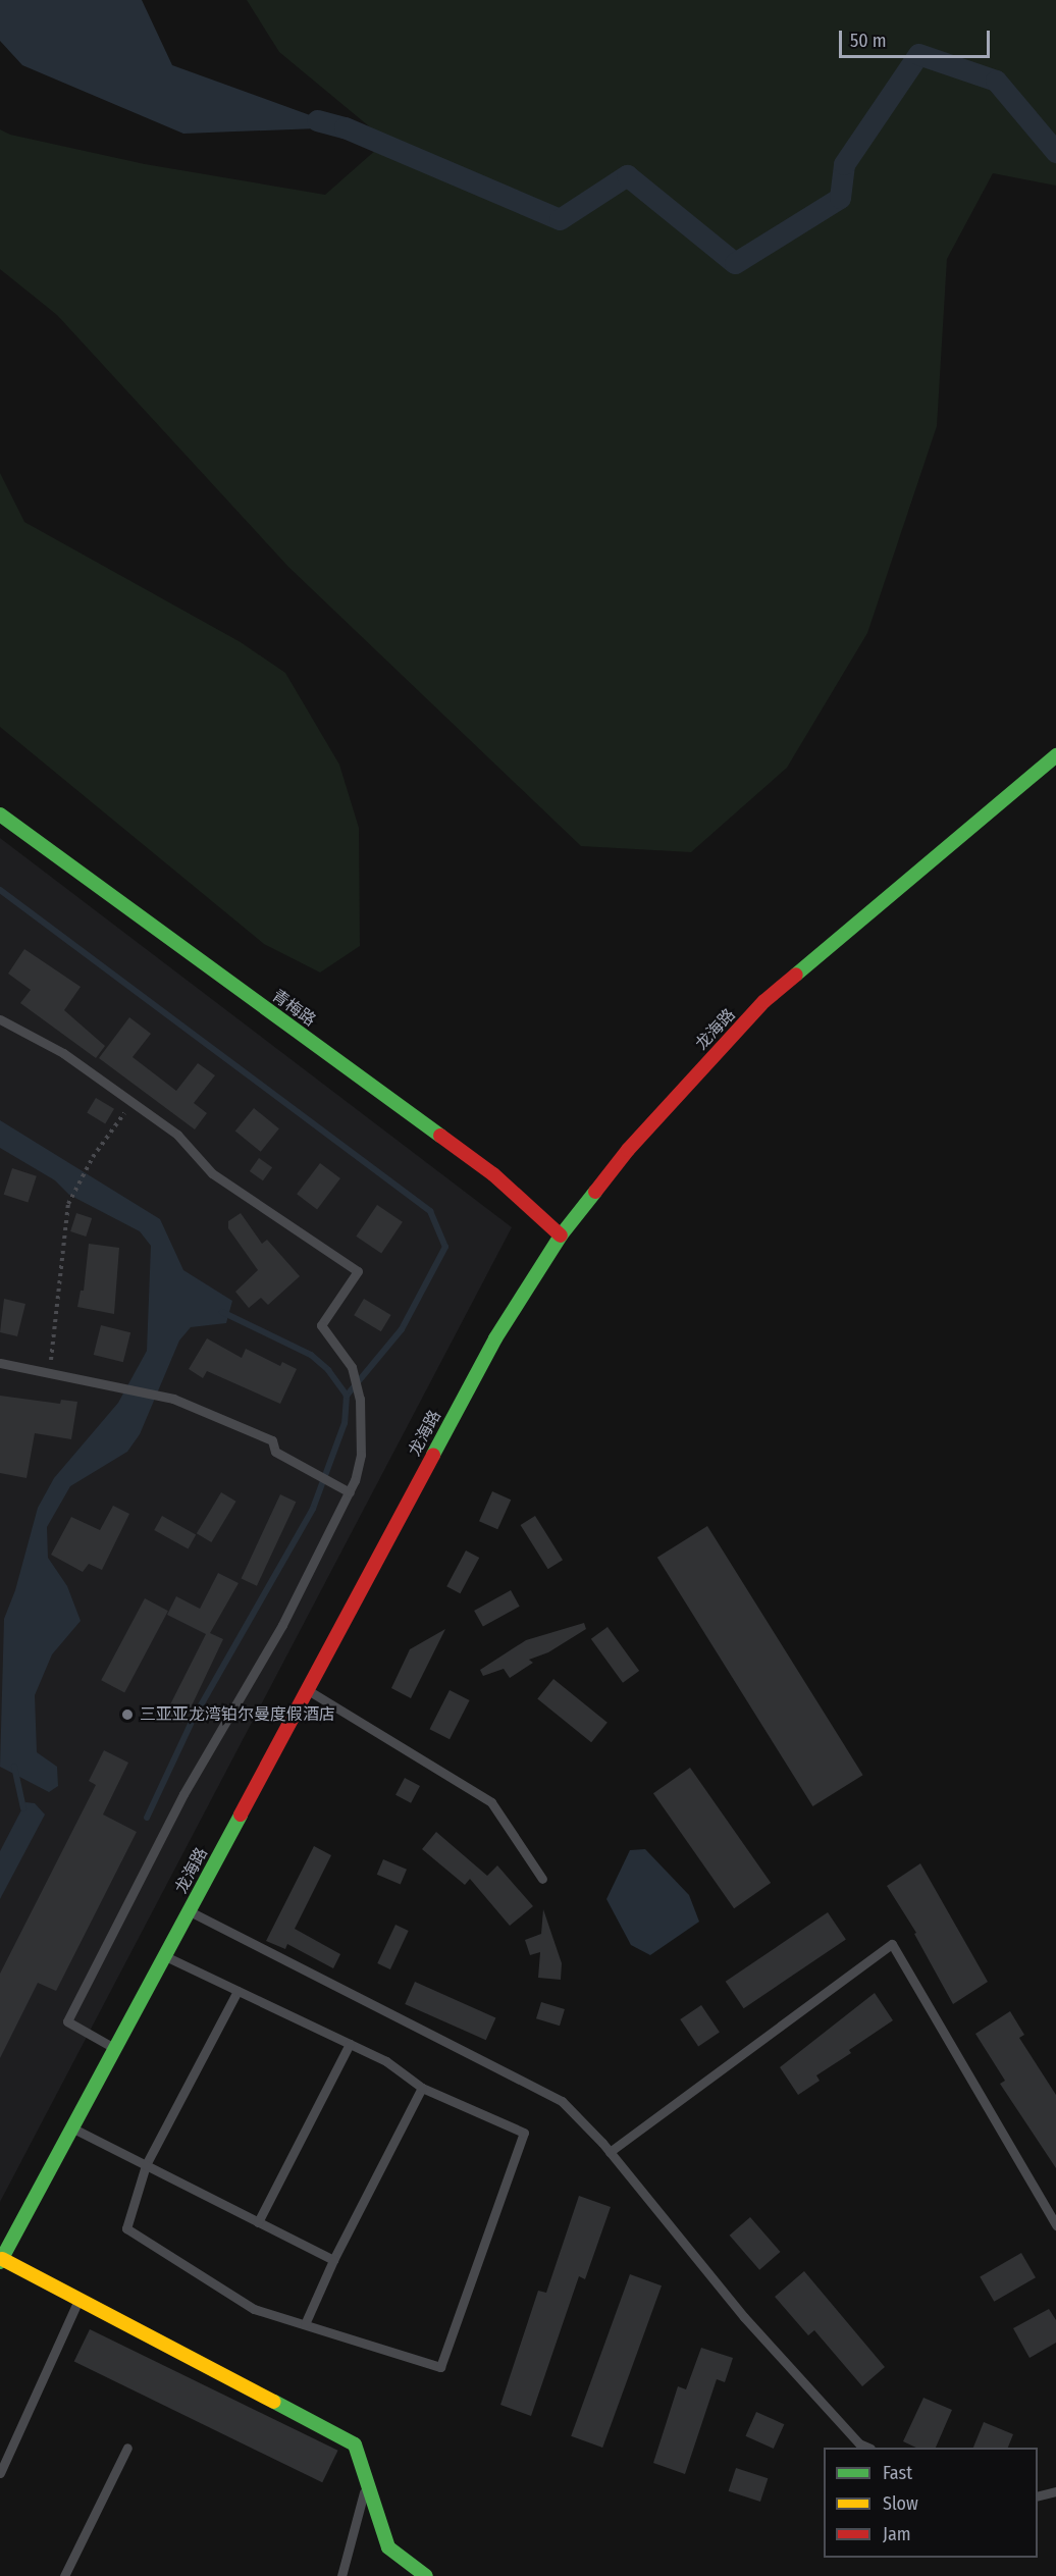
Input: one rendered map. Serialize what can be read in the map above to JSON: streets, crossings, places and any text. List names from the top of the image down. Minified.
{"streets":{"street":["青梅路","龙海路"]},"crossings":[["青梅路","龙海路"]],"places":["三亚亚龙湾铂尔曼度假酒店"],"legend":["Fast","Slow","Jam"],"scale_bar":"50 m"}
